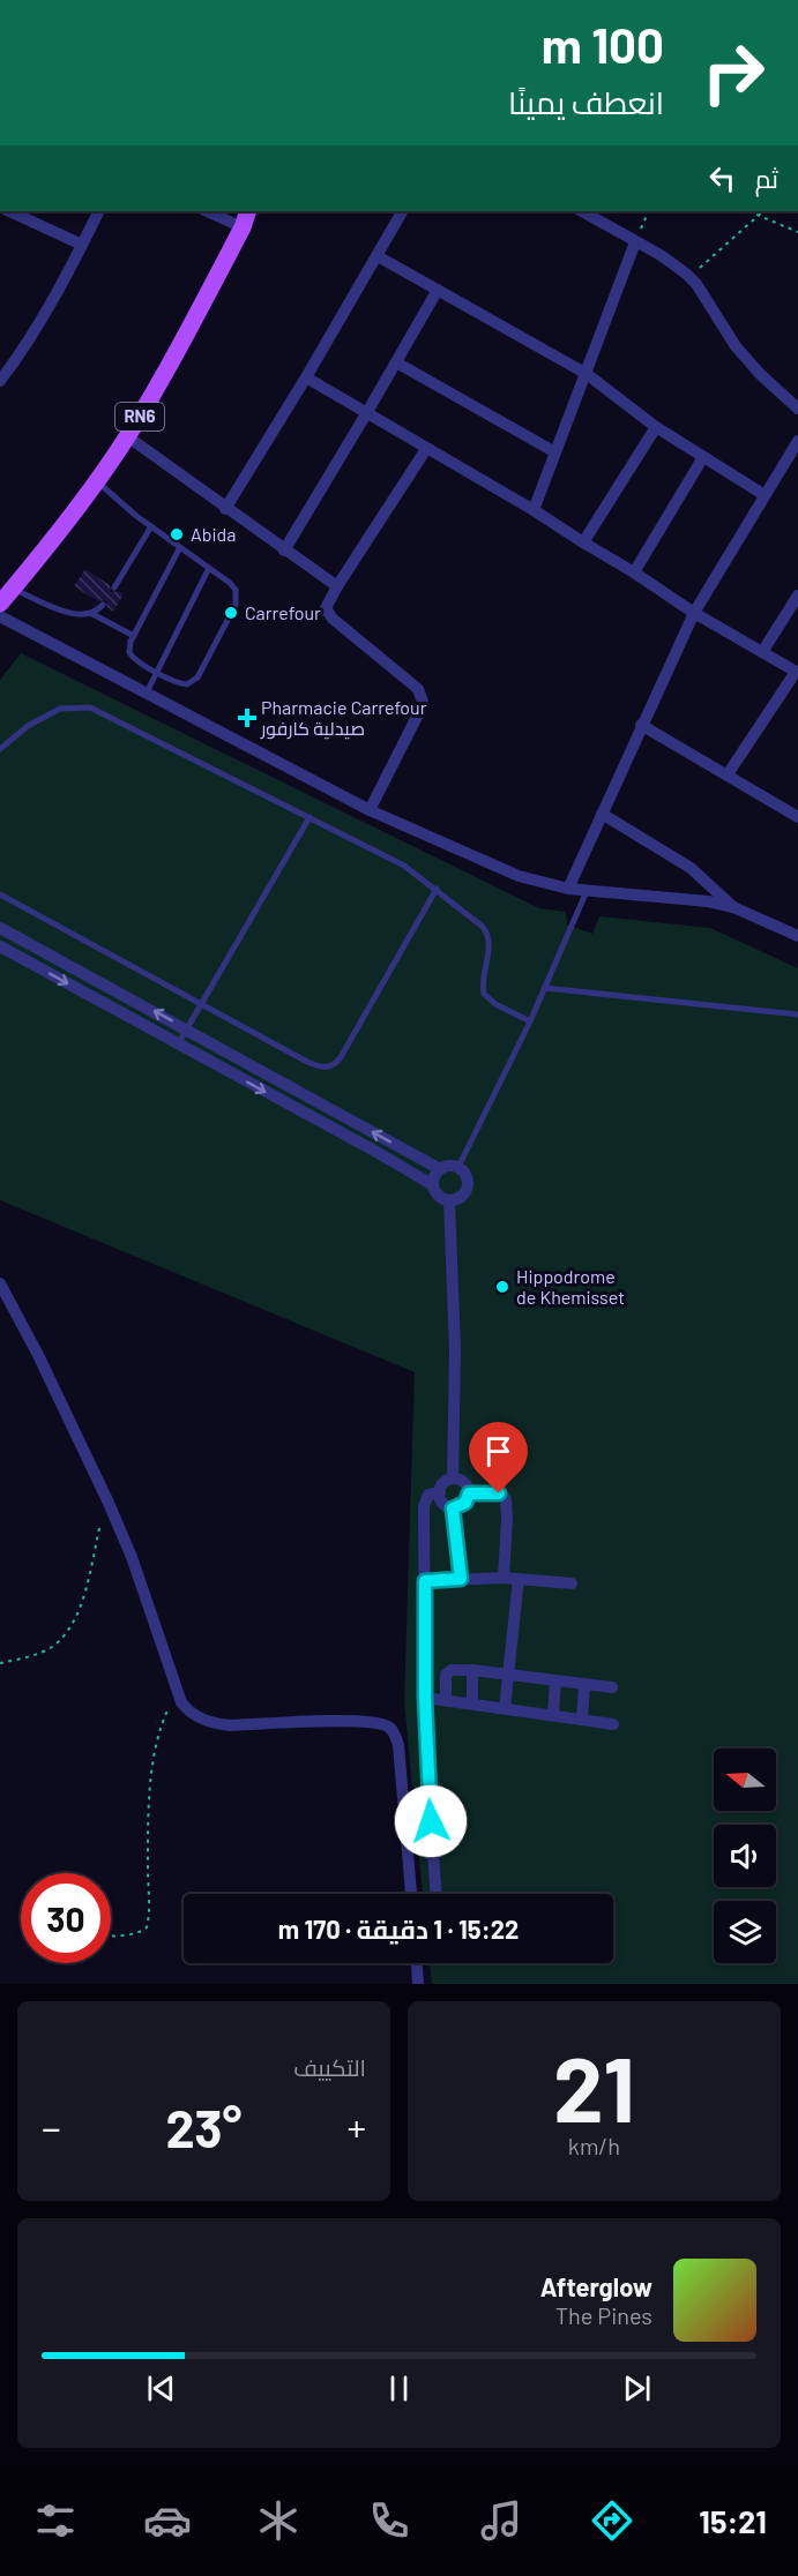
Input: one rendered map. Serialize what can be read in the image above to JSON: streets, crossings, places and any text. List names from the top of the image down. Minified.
{"streets":{"main road":["RN6"]},"places":{"other":["Abida","Carrefour","Hippodrome de Khemisset"],"health":["Pharmacie Carrefour صيدلية كارفور"]},"north":"left","page":{"turn":["100 m","انعطف يمينًا"],"then":"ثم","limit":"30","trip":"15:22 · 1 دقيقة · 170 m","tile":[["21","km/h"],"التكييف"],"heat":["−","23°","+"],"song":["Afterglow","The Pines"],"tabs":"15:21"}}
